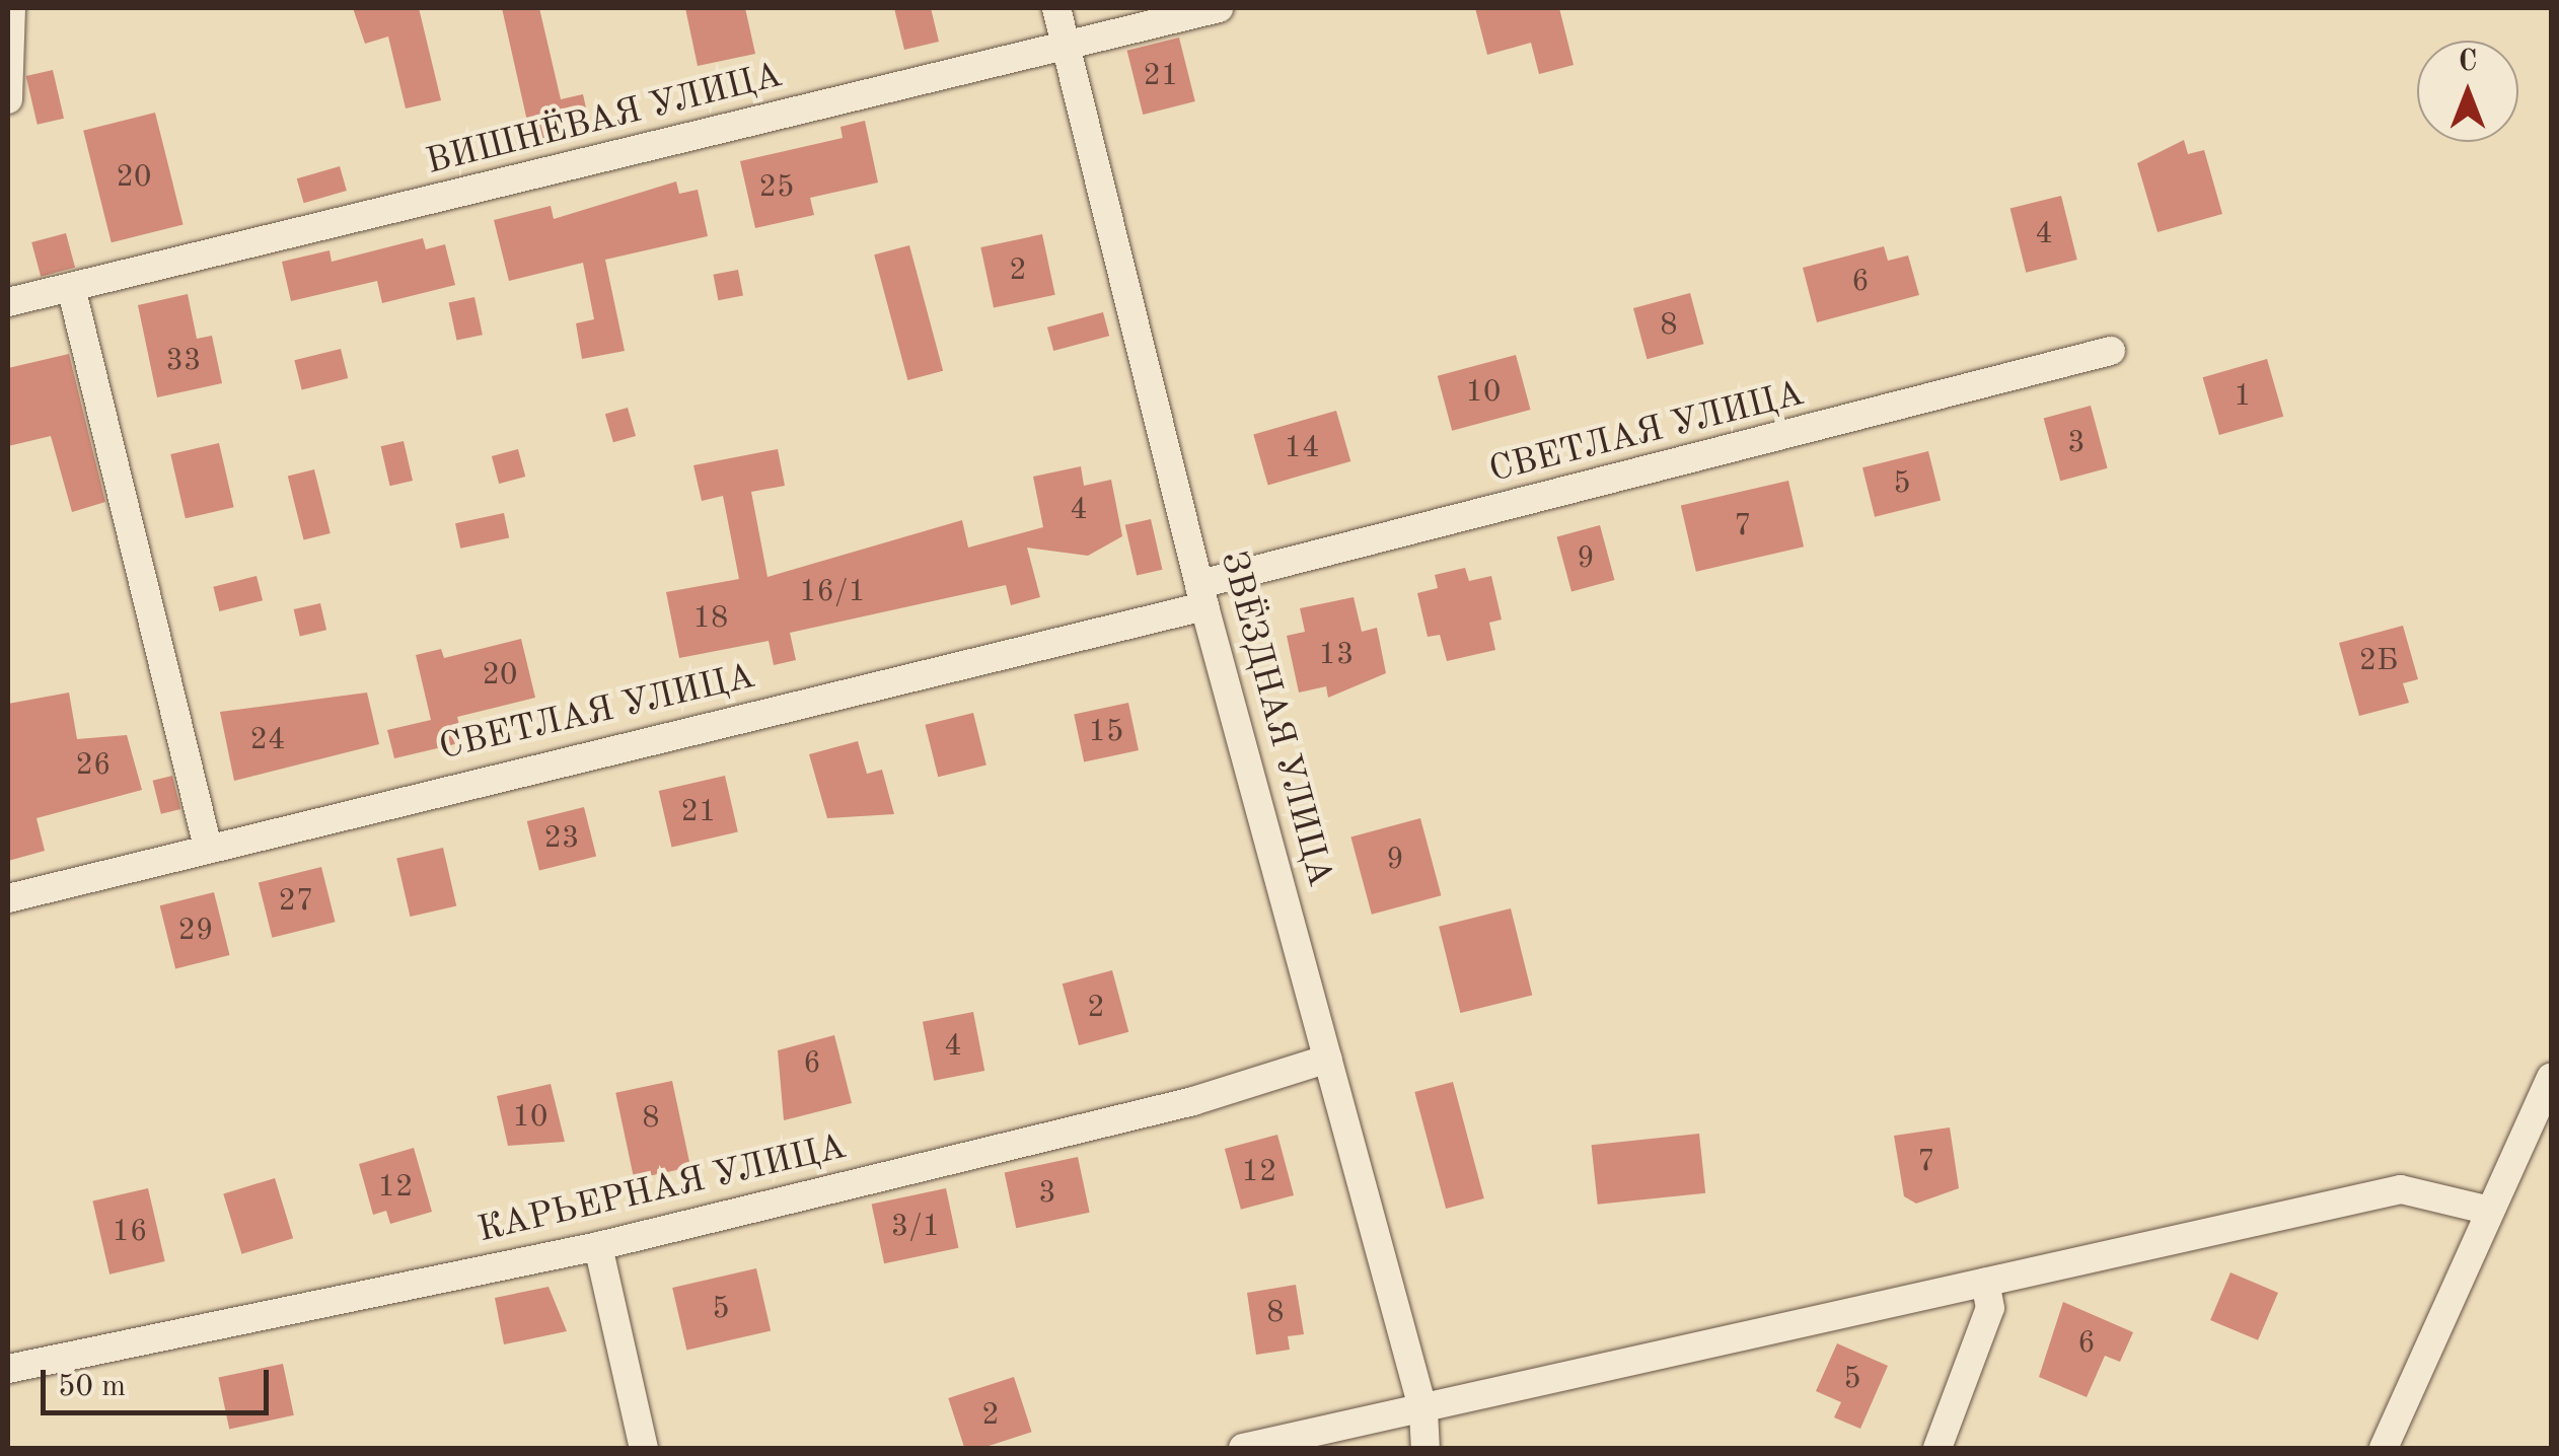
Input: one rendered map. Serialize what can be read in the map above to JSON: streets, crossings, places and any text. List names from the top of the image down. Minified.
{"streets":{"street":["ВИШНЁВАЯ УЛИЦА","СВЕТЛАЯ УЛИЦА","ЗВЁЗДНАЯ УЛИЦА","КАРЬЕРНАЯ УЛИЦА"]},"crossings":[["ВИШНЁВАЯ УЛИЦА","ЗВЁЗДНАЯ УЛИЦА"],["СВЕТЛАЯ УЛИЦА","ЗВЁЗДНАЯ УЛИЦА"],["ЗВЁЗДНАЯ УЛИЦА","КАРЬЕРНАЯ УЛИЦА"]],"house_numbers":["21","20","25","4","2","6","8","33","10","1","3","14","5","4","7","9","16/1","18","13","2Б","20","15","24","26","21","23","9","27","29","2","4","6","10","8","7","12","12","3","3/1","16","5","8","6","5","2"],"scale_bar":"50 m","north":"top"}
